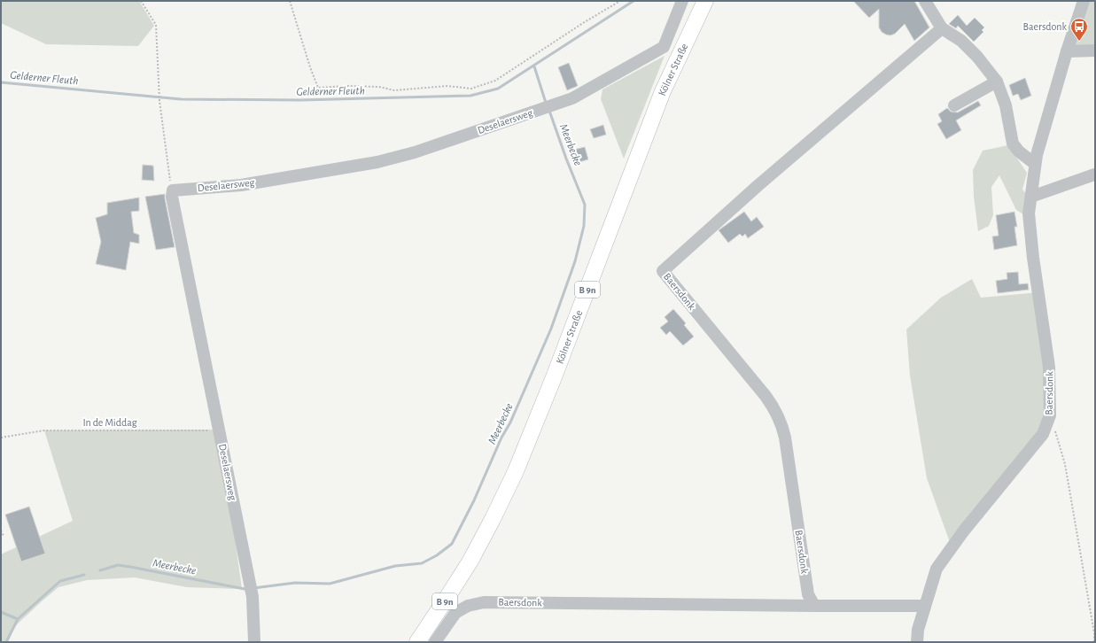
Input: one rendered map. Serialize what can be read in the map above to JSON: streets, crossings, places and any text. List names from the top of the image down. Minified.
{"streets":{"main road":["Kölner Straße","B 9n"],"street":["Deselaersweg","Baersdonk"],"path":["In de Middag"]},"crossings":[["Deselaersweg","In de Middag"]],"water":["Gelderner Fleuth","Meerbecke"],"places":{"bus stop":["Baersdonk"]}}
